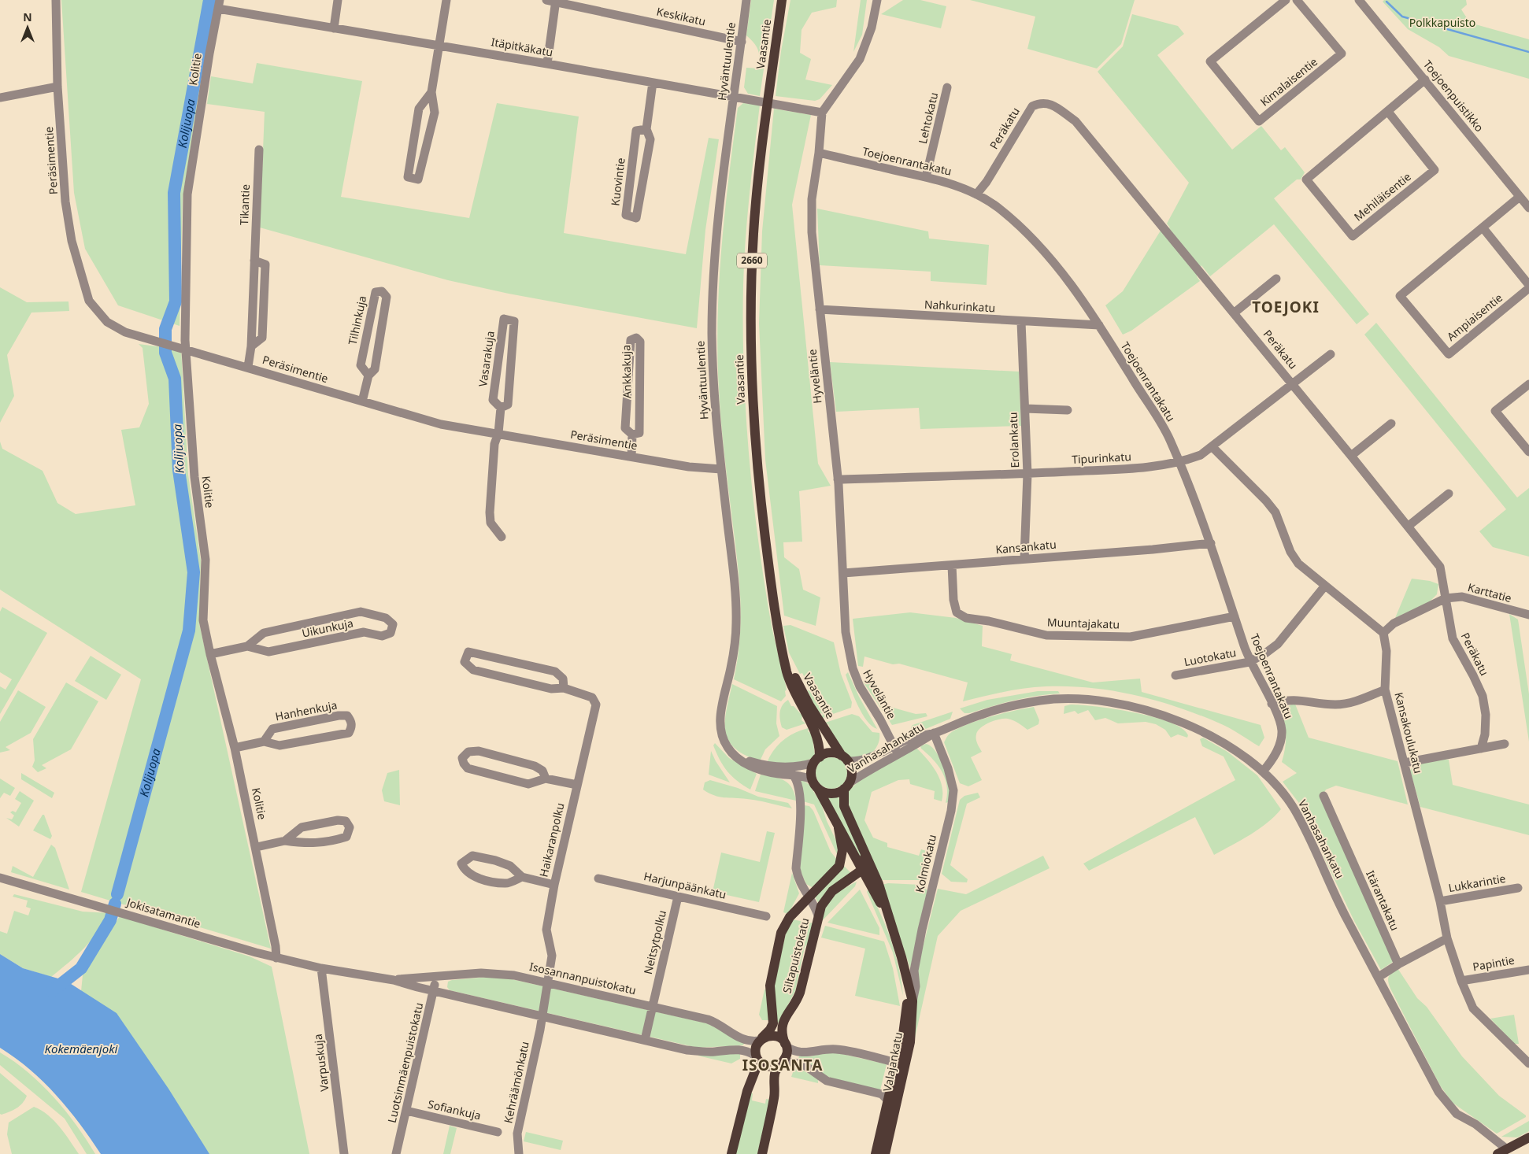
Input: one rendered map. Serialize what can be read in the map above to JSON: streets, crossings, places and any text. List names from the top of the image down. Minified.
{"streets":{"main road":["Vaasantie","2660","Siltapuistokatu","Valajankatu"],"street":["Keskikatu","Itäpitkäkatu","Hyväntuulentie","Kolitie","Kimalaisentie","Toejoenpuistikko","Lehtokatu","Peräkatu","Peräsimentie","Toejoenrantakatu","Kuovintie","Mehiläisentie","Tikantie","Nahkurinkatu","Ampiaisentie","Tilhinkuja","Vasarakuja","Ankkakuja","Hyveläntie","Erolankatu","Tipurinkatu","Kansankatu","Karttatie","Muuntajakatu","Uikunkuja","Luotokatu","Hanhenkuja","Kansakoulukatu","Vanhasahankatu","Haikaranpolku","Kolmiokatu","Lukkarintie","Harjunpäänkatu","Itärantakatu","Jokisatamantie","Neitsytpolku","Papintie","Isosannanpuistokatu","Varpuskuja","Luotsinmäenpuistokatu","Kehräämönkatu","Sofiankuja"]},"crossings":[["Keskikatu","Hyväntuulentie"],["Vaasantie","Hyväntuulentie"],["Vaasantie","Vanhasahankatu"],["Vaasantie","Valajankatu"],["Itäpitkäkatu","Hyväntuulentie"],["Itäpitkäkatu","Kolitie"],["Itäpitkäkatu","Kuovintie"],["Itäpitkäkatu","Hyveläntie"],["Hyväntuulentie","Peräsimentie"],["Hyväntuulentie","Vanhasahankatu"],["Hyväntuulentie","Valajankatu"],["Kolitie","Peräsimentie"],["Kolitie","Uikunkuja"],["Kolitie","Hanhenkuja"],["Kolitie","Jokisatamantie"],["Toejoenpuistikko","Mehiläisentie"],["Toejoenpuistikko","Ampiaisentie"],["Lehtokatu","Toejoenrantakatu"],["Peräkatu","Toejoenrantakatu"],["Peräkatu","Tipurinkatu"],["Peräkatu","Karttatie"],["Peräsimentie","Tikantie"],["Peräsimentie","Tilhinkuja"],["Peräsimentie","Vasarakuja"],["Peräsimentie","Ankkakuja"],["Toejoenrantakatu","Nahkurinkatu"],["Toejoenrantakatu","Hyveläntie"],["Toejoenrantakatu","Tipurinkatu"],["Toejoenrantakatu","Kansankatu"],["Toejoenrantakatu","Muuntajakatu"],["Toejoenrantakatu","Luotokatu"],["Toejoenrantakatu","Vanhasahankatu"],["Nahkurinkatu","Hyveläntie"],["Nahkurinkatu","Erolankatu"],["Hyveläntie","Tipurinkatu"],["Hyveläntie","Kansankatu"],["Hyveläntie","Vanhasahankatu"],["Erolankatu","Tipurinkatu"],["Erolankatu","Kansankatu"],["Kansankatu","Muuntajakatu"],["Karttatie","Kansakoulukatu"],["Kansakoulukatu","Lukkarintie"],["Kansakoulukatu","Papintie"],["Vanhasahankatu","Kolmiokatu"],["Vanhasahankatu","Valajankatu"],["Haikaranpolku","Isosannanpuistokatu"],["Haikaranpolku","Kehräämönkatu"],["Kolmiokatu","Valajankatu"],["Harjunpäänkatu","Neitsytpolku"],["Jokisatamantie","Isosannanpuistokatu"],["Jokisatamantie","Varpuskuja"],["Neitsytpolku","Isosannanpuistokatu"],["Siltapuistokatu","Isosannanpuistokatu"],["Siltapuistokatu","Valajankatu"],["Isosannanpuistokatu","Varpuskuja"],["Isosannanpuistokatu","Luotsinmäenpuistokatu"],["Isosannanpuistokatu","Kehräämönkatu"],["Luotsinmäenpuistokatu","Sofiankuja"]],"districts":["TOEJOKI","ISOSANTA"],"water":["Kolijuopa","Kokemäenjoki"],"parks":["Polkkapuisto"],"north":"top"}
